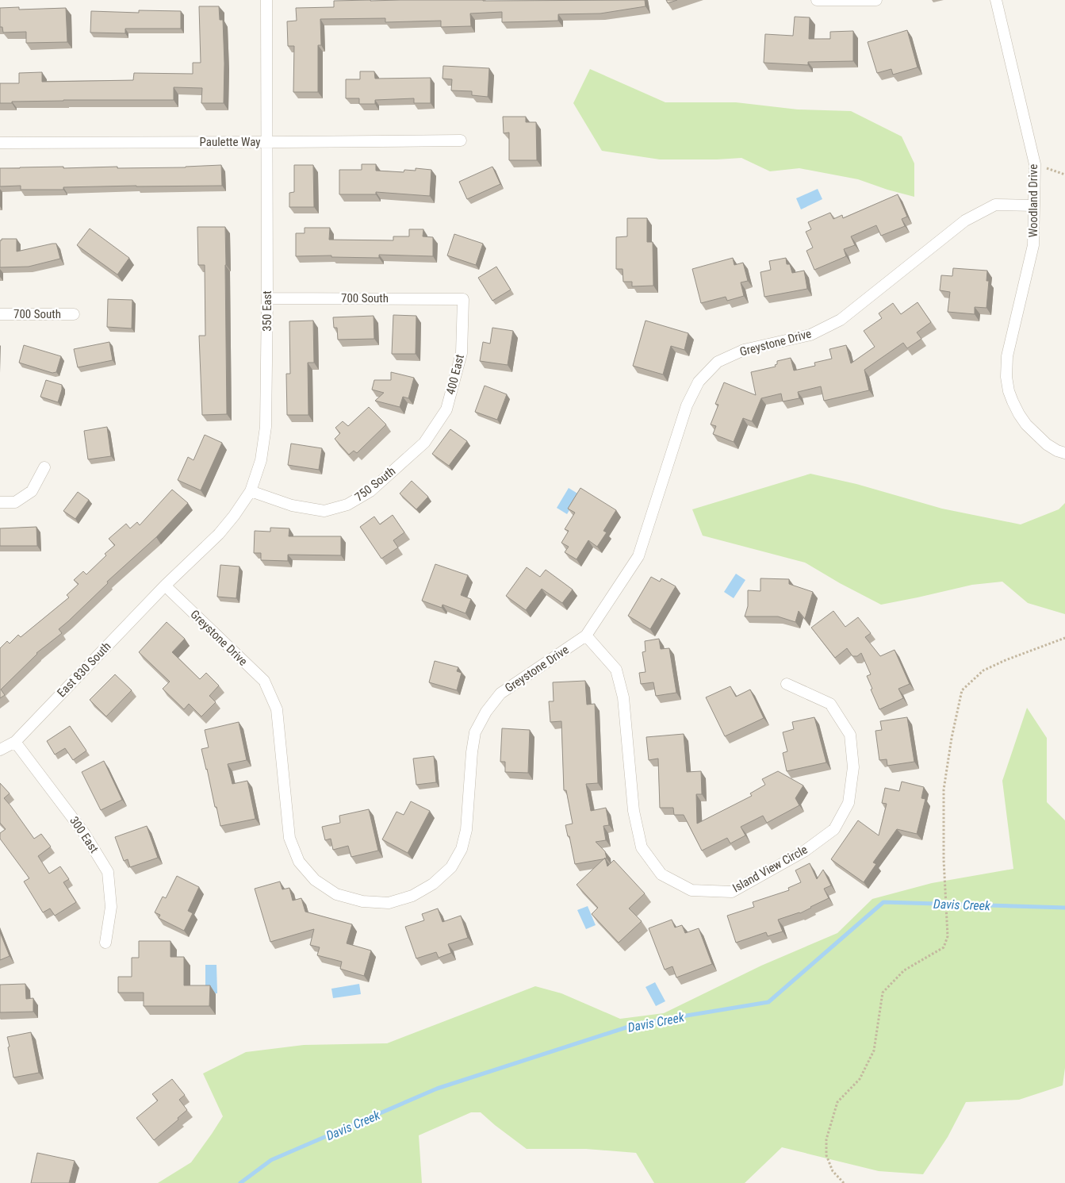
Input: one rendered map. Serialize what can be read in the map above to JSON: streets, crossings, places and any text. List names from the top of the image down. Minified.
{"streets":{"street":["Paulette Way","Woodland Drive","700 South","350 East","Greystone Drive","400 East","750 South","East 830 South","300 East","Island View Circle"]},"crossings":[["Paulette Way","350 East"],["Woodland Drive","Greystone Drive"],["700 South","350 East"],["700 South","400 East"],["350 East","Greystone Drive"],["350 East","750 South"],["350 East","East 830 South"],["Greystone Drive","East 830 South"],["Greystone Drive","Island View Circle"],["400 East","750 South"],["East 830 South","300 East"]],"water":["Davis Creek"]}
